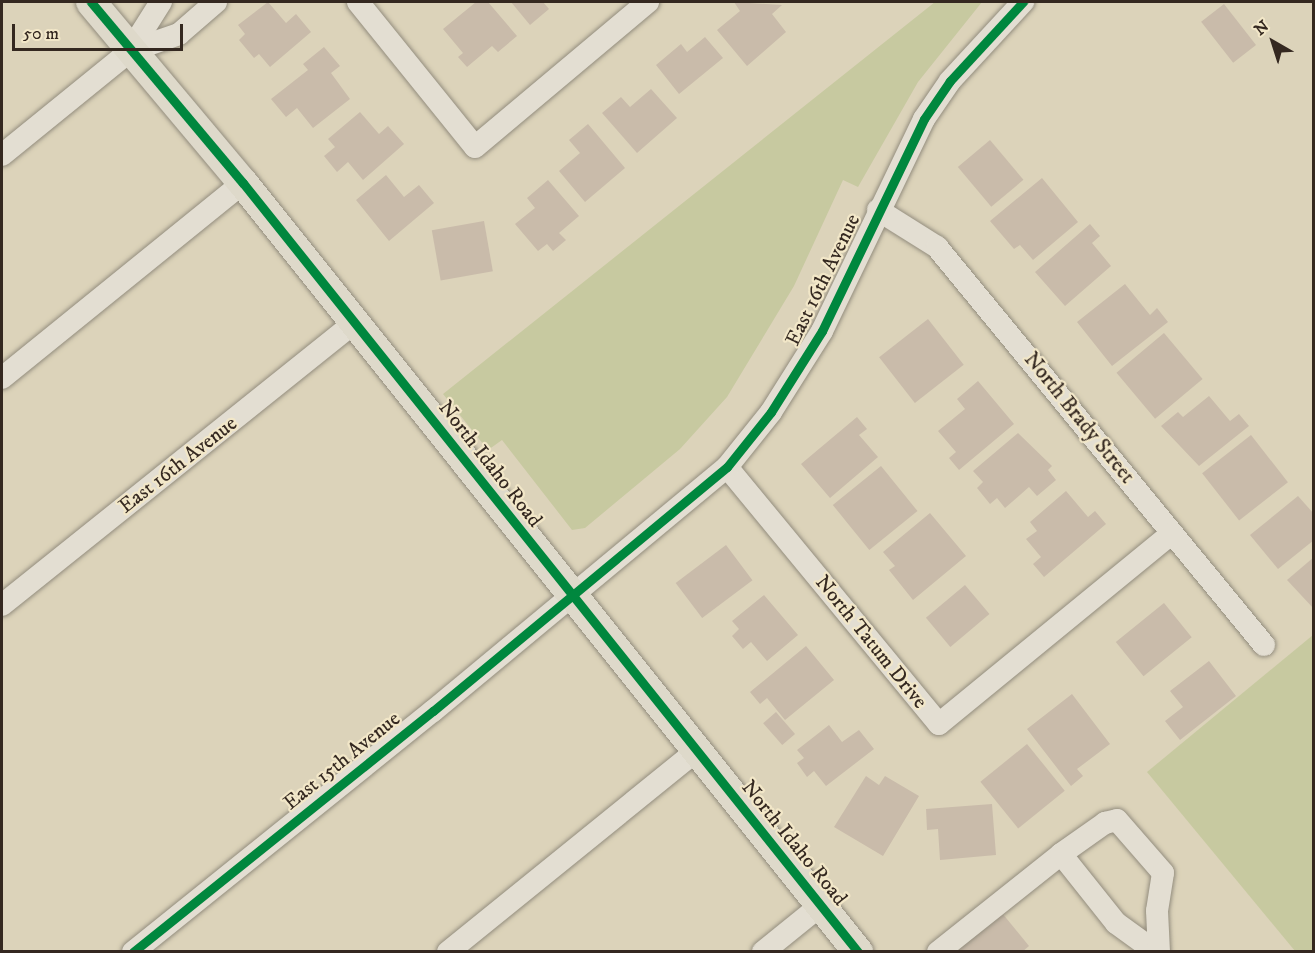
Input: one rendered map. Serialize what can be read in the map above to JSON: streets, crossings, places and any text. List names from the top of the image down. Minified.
{"streets":{"main road":["North Idaho Road"],"street":["East 16th Avenue","North Brady Street","North Tatum Drive","East 15th Avenue"]},"crossings":[["East 16th Avenue","North Brady Street"],["East 16th Avenue","North Idaho Road"],["East 16th Avenue","North Tatum Drive"],["East 16th Avenue","East 15th Avenue"],["North Brady Street","North Tatum Drive"],["North Idaho Road","East 15th Avenue"]],"scale_bar":"50 m","north":"top left"}
